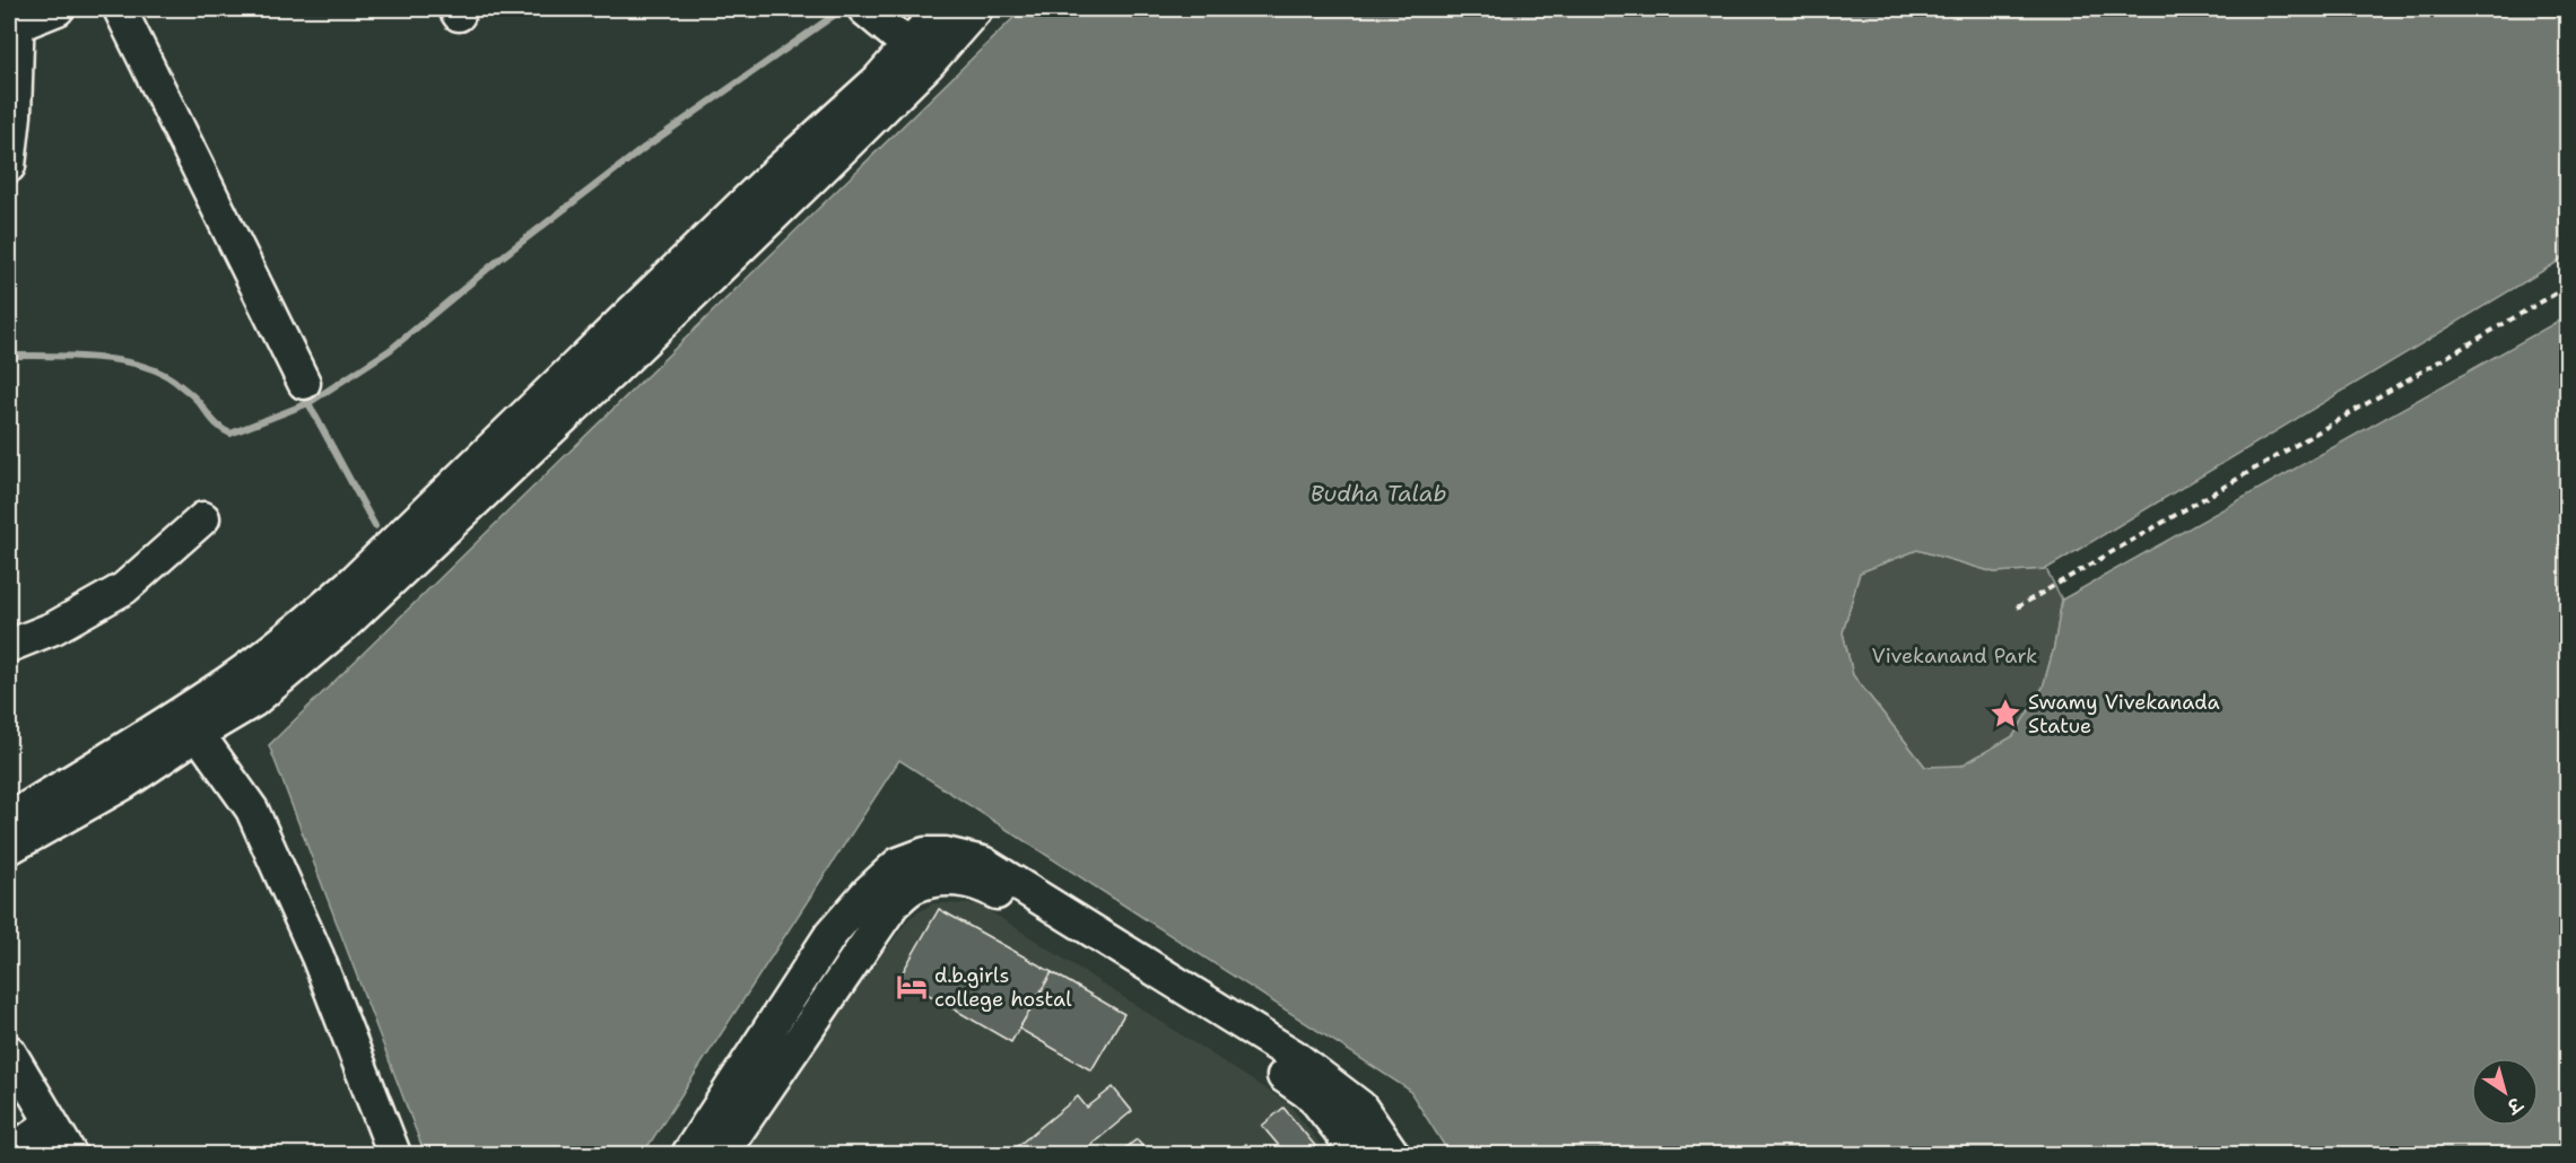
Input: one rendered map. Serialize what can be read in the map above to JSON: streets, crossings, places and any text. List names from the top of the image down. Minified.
{"water":["Budha Talab"],"parks":["Vivekanand Park"],"places":{"place":["Swamy Vivekanada Statue"],"hotel":["d.b.girls college hostal"]},"north":"bottom right"}
